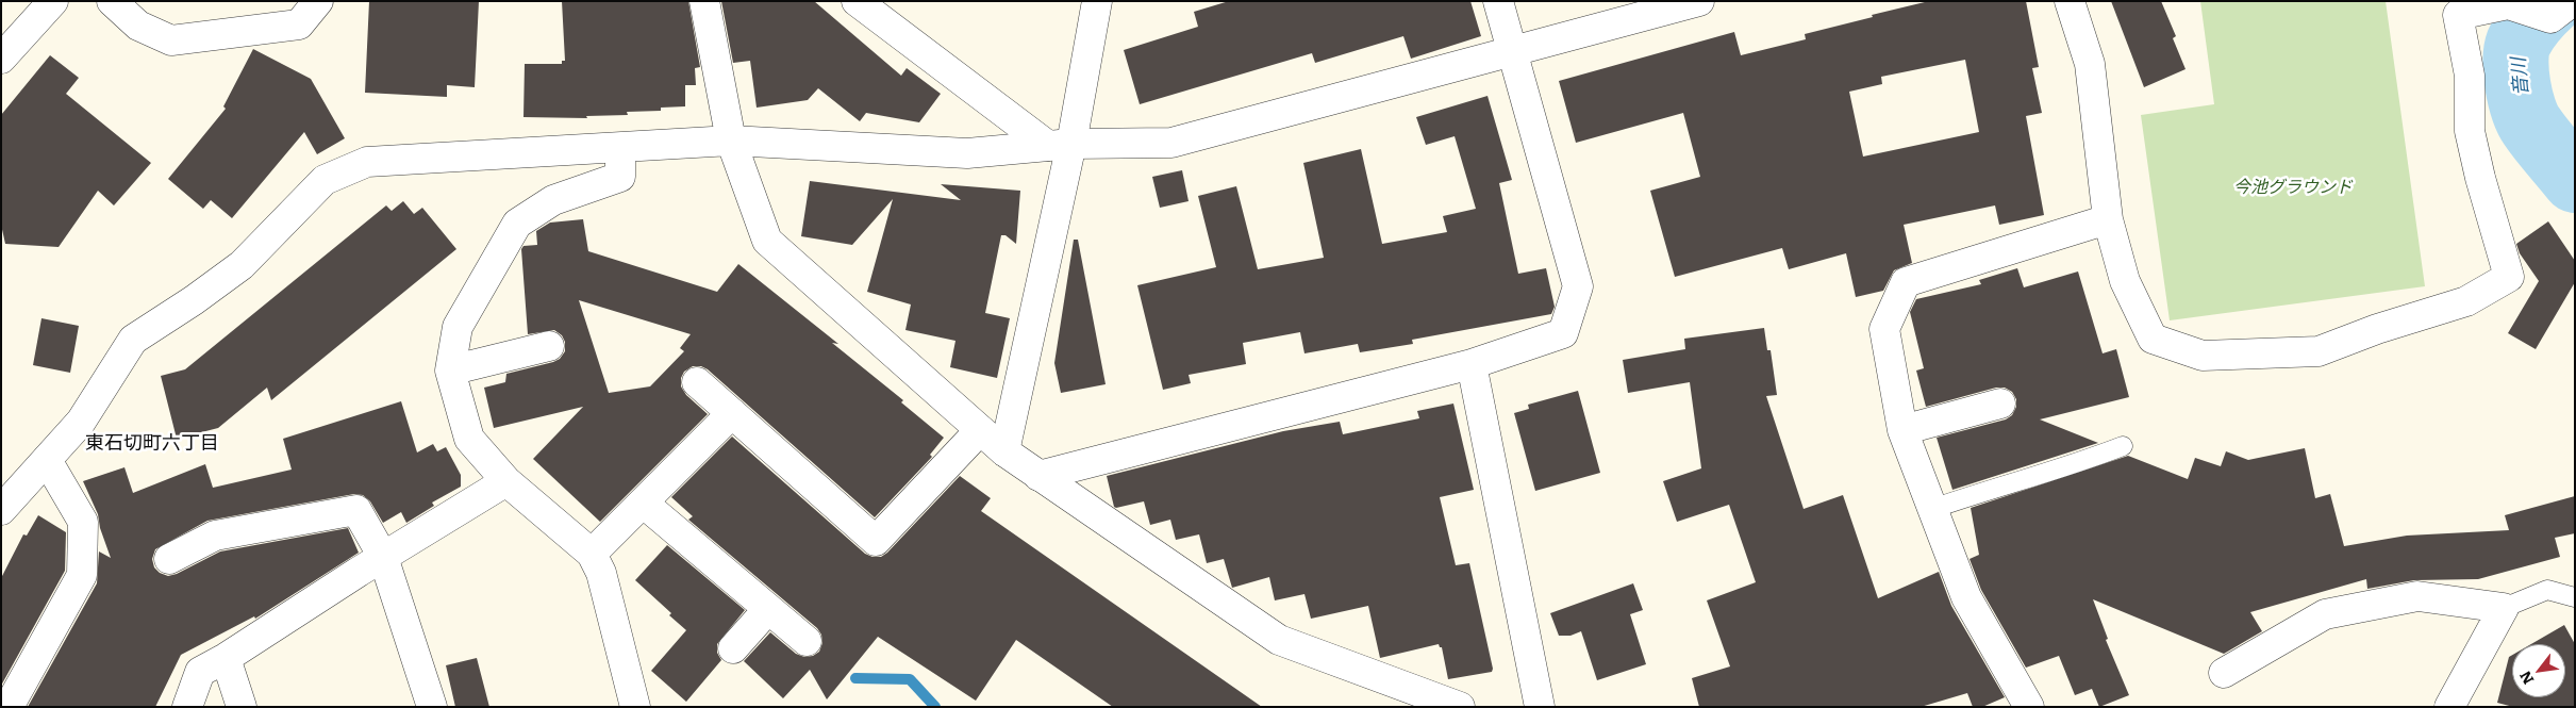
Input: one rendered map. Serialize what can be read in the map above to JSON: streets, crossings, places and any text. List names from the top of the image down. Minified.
{"districts":["東石切町六丁目"],"water":["音川"],"parks":["今池グラウンド"],"north":"bottom left"}
